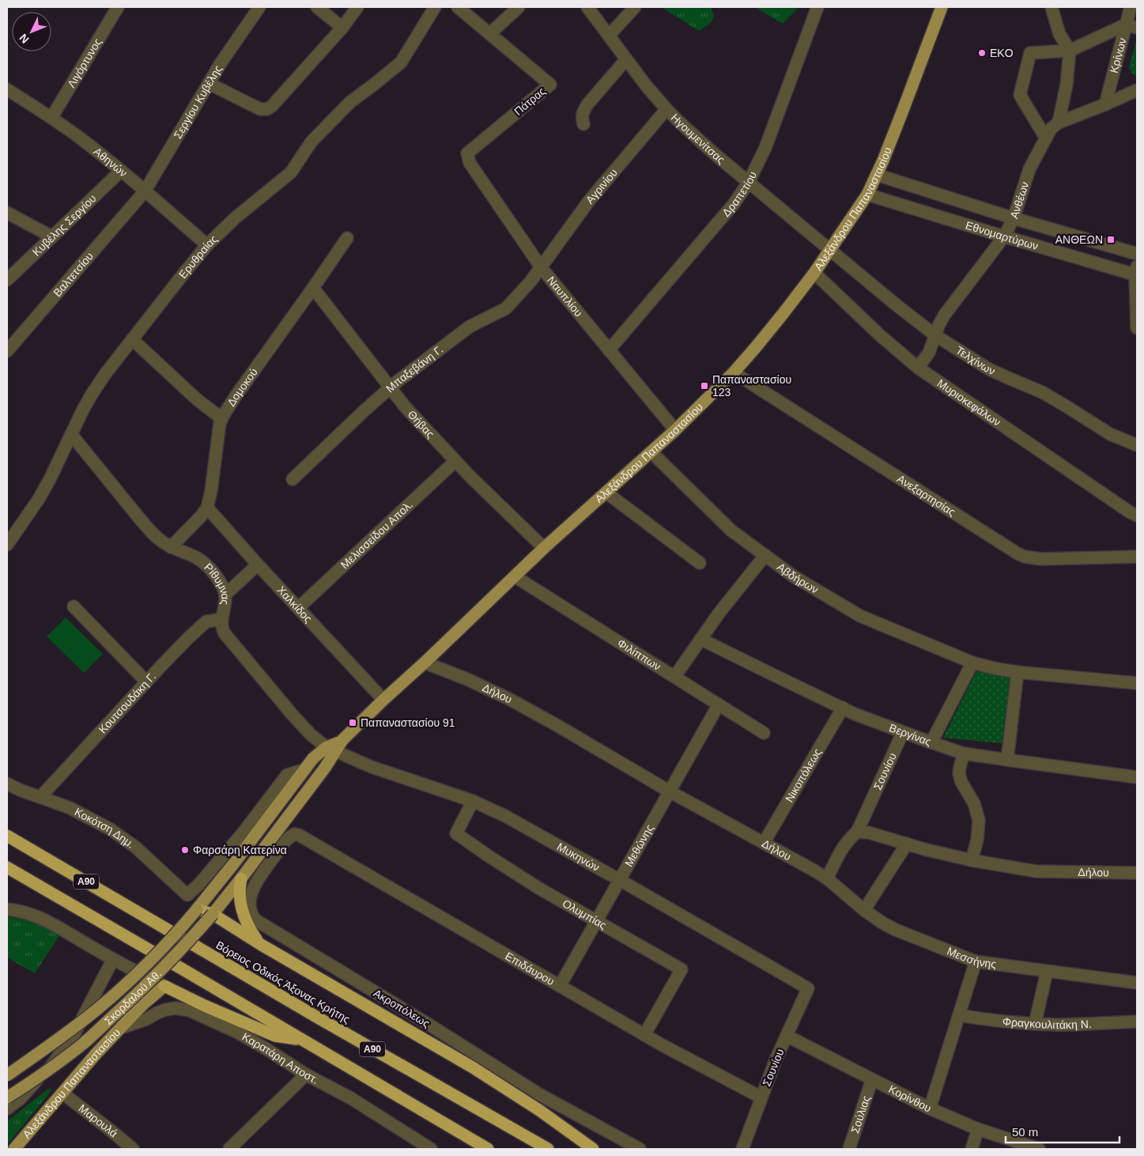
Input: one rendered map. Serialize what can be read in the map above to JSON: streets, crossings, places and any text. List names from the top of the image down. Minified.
{"streets":{"highway":["Α90","Βόρειος Οδικός Άξονας Κρήτης"],"main road":["Αλεξάνδρου Παπαναστασίου","Σκορδαλού Αθ."],"street":["Κρίνων","Λιγόρτυνος","Πάτρας","Σεργίου Κυβέλης","Ηγουμενίτσας","Αθηνών","Αγρινίου","Δραπετίου","Ανθέων","Κυβέλης Σεργίου","Εθνομαρτύρων","Ερυθραίας","Βαλτετσίου","Ναυπλίου","Τελχίνων","Μπαξεβάνη Γ.","Δομοκού","Μυριοκεφάλων","Θήβας","Ανεξαρτησίας","Μελισσείδου Απολ.","Αβδήρων","Ρίθυμνας","Χαλκίδος","Φιλίππων","Δήλου","Κουτσουδάκη Γ.","Βεργίνας","Σουνίου","Νικοπόλεως","Κοκότση Δημ.","Μεθώνης","Μυκηνών","Ολυμπίας","Μεσσήνης","Επιδάυρου","Ακροπόλεως","Φραγκουλιτάκη Ν.","Καρατάρη Αποστ.","Κορίνθου","Σούλιας","Μαρουλά"]},"crossings":[["Λιγόρτυνος","Αθηνών"],["Πάτρας","Ναυπλίου"],["Σεργίου Κυβέλης","Αθηνών"],["Σεργίου Κυβέλης","Βαλτετσίου"],["Ηγουμενίτσας","Αγρινίου"],["Ηγουμενίτσας","Δραπετίου"],["Ηγουμενίτσας","Αλεξάνδρου Παπαναστασίου"],["Ηγουμενίτσας","Τελχίνων"],["Αθηνών","Κυβέλης Σεργίου"],["Αθηνών","Ερυθραίας"],["Αθηνών","Βαλτετσίου"],["Αγρινίου","Ναυπλίου"],["Αγρινίου","Μπαξεβάνη Γ."],["Δραπετίου","Ναυπλίου"],["Ανθέων","Εθνομαρτύρων"],["Ανθέων","Τελχίνων"],["Ανθέων","Μυριοκεφάλων"],["Αλεξάνδρου Παπαναστασίου","Εθνομαρτύρων"],["Αλεξάνδρου Παπαναστασίου","Ναυπλίου"],["Αλεξάνδρου Παπαναστασίου","Τελχίνων"],["Αλεξάνδρου Παπαναστασίου","Μυριοκεφάλων"],["Αλεξάνδρου Παπαναστασίου","Θήβας"],["Αλεξάνδρου Παπαναστασίου","Ανεξαρτησίας"],["Αλεξάνδρου Παπαναστασίου","Αβδήρων"],["Αλεξάνδρου Παπαναστασίου","Ρίθυμνας"],["Αλεξάνδρου Παπαναστασίου","Χαλκίδος"],["Αλεξάνδρου Παπαναστασίου","Φιλίππων"],["Αλεξάνδρου Παπαναστασίου","Δήλου"],["Αλεξάνδρου Παπαναστασίου","Κοκότση Δημ."],["Αλεξάνδρου Παπαναστασίου","Μυκηνών"],["Αλεξάνδρου Παπαναστασίου","Σκορδαλού Αθ."],["Αλεξάνδρου Παπαναστασίου","Καρατάρη Αποστ."],["Αλεξάνδρου Παπαναστασίου","Μαρουλά"],["Ερυθραίας","Ρίθυμνας"],["Ναυπλίου","Μπαξεβάνη Γ."],["Μπαξεβάνη Γ.","Θήβας"],["Δομοκού","Θήβας"],["Δομοκού","Ρίθυμνας"],["Δομοκού","Χαλκίδος"],["Θήβας","Μελισσείδου Απολ."],["Μελισσείδου Απολ.","Χαλκίδος"],["Ρίθυμνας","Κουτσουδάκη Γ."],["Ρίθυμνας","Μυκηνών"],["Φιλίππων","Μεθώνης"],["Δήλου","Σουνίου"],["Δήλου","Νικοπόλεως"],["Δήλου","Μεθώνης"],["Δήλου","Μεσσήνης"],["Κουτσουδάκη Γ.","Κοκότση Δημ."],["Βεργίνας","Σουνίου"],["Βεργίνας","Νικοπόλεως"],["Σουνίου","Μυκηνών"],["Σουνίου","Επιδάυρου"],["Σουνίου","Κορίνθου"],["Μεθώνης","Μυκηνών"],["Μεθώνης","Ολυμπίας"],["Μεθώνης","Επιδάυρου"],["Μυκηνών","Ολυμπίας"],["Ολυμπίας","Επιδάυρου"],["Επιδάυρου","Ακροπόλεως"],["Κορίνθου","Σούλιας"]],"places":{"other":["EKO","Φαρσάρη Κατερίνα"],"transit":["ΑΝΘΕΩΝ","Παπαναστασίου 123","Παπαναστασίου 91"]},"scale_bar":"50 m","north":"bottom left"}
